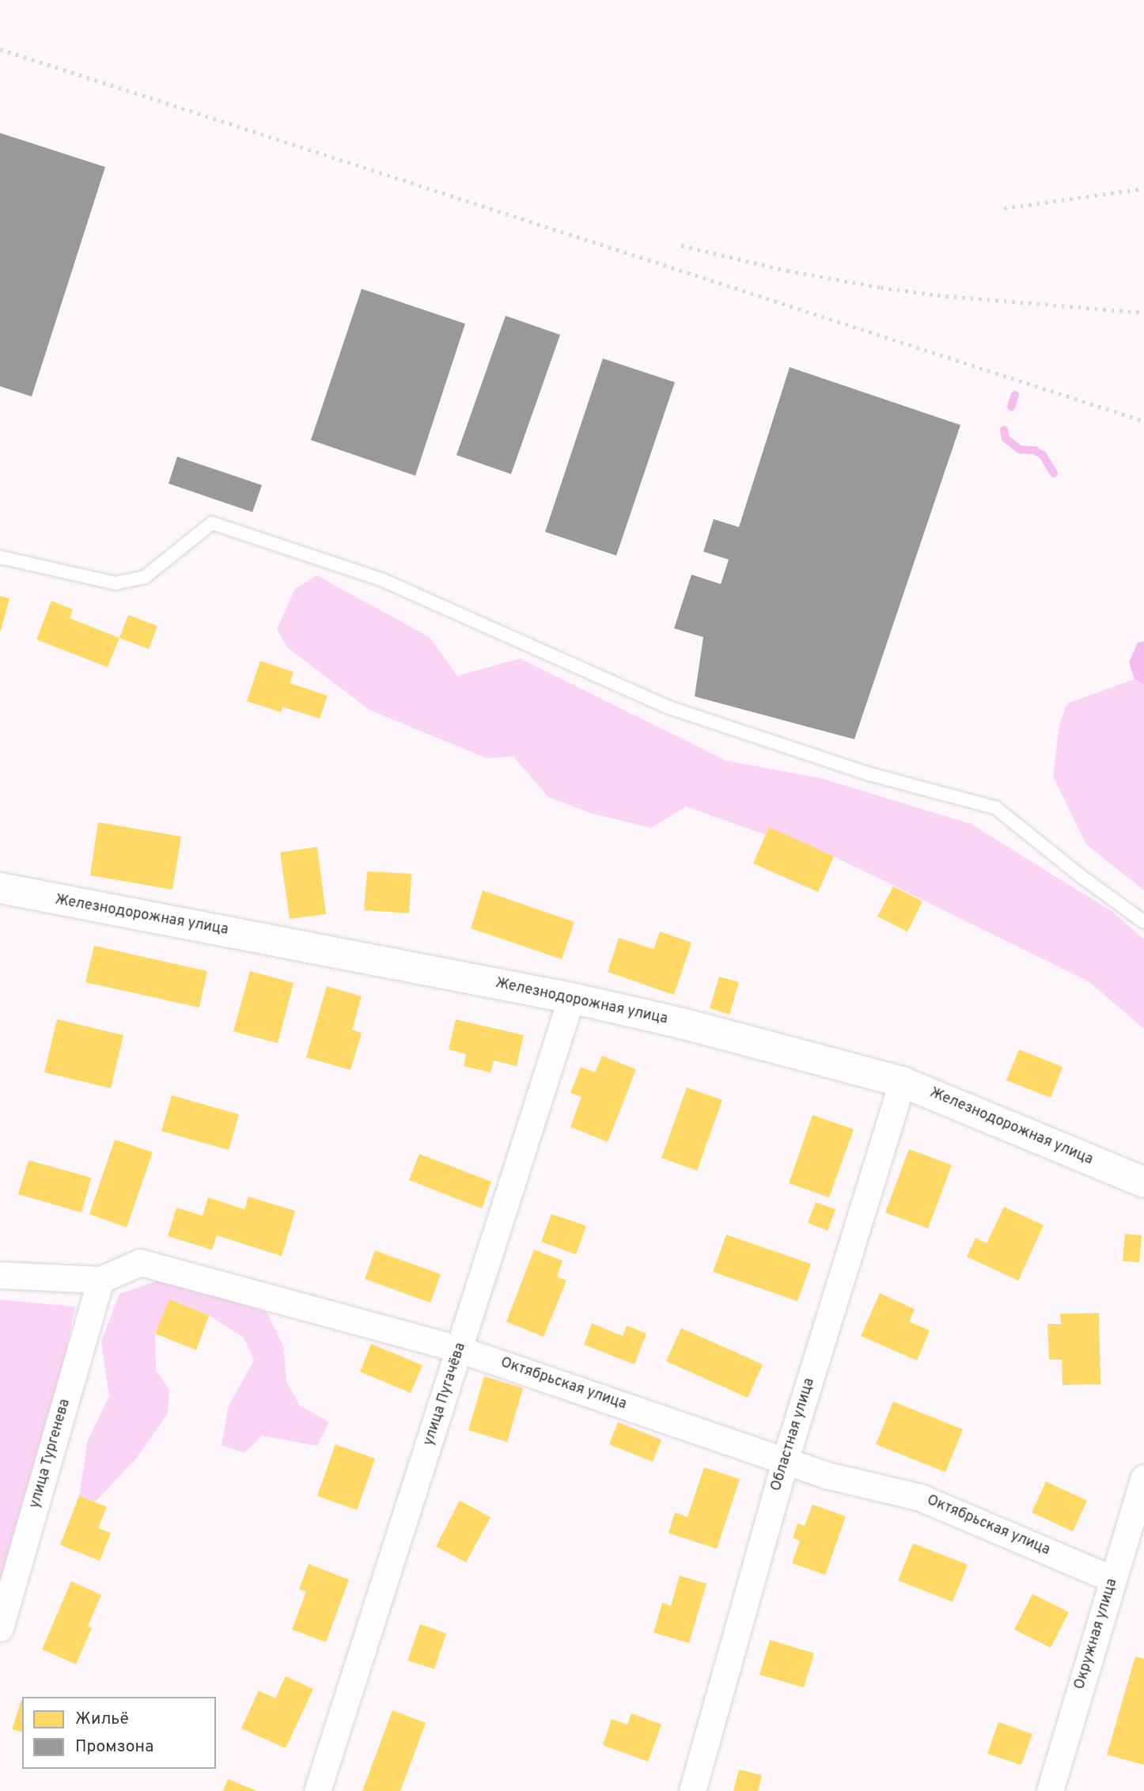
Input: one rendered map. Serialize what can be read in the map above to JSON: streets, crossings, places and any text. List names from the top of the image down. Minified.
{"streets":{"street":["Железнодорожная улица","Октябрьская улица","улица Пугачёва","Областная улица","улица Тургенева","Окружная улица"]},"crossings":[["Железнодорожная улица","улица Пугачёва"],["Железнодорожная улица","Областная улица"],["Октябрьская улица","улица Пугачёва"],["Октябрьская улица","Областная улица"],["Октябрьская улица","улица Тургенева"],["Октябрьская улица","Окружная улица"]],"legend":["Жильё","Промзона"]}
